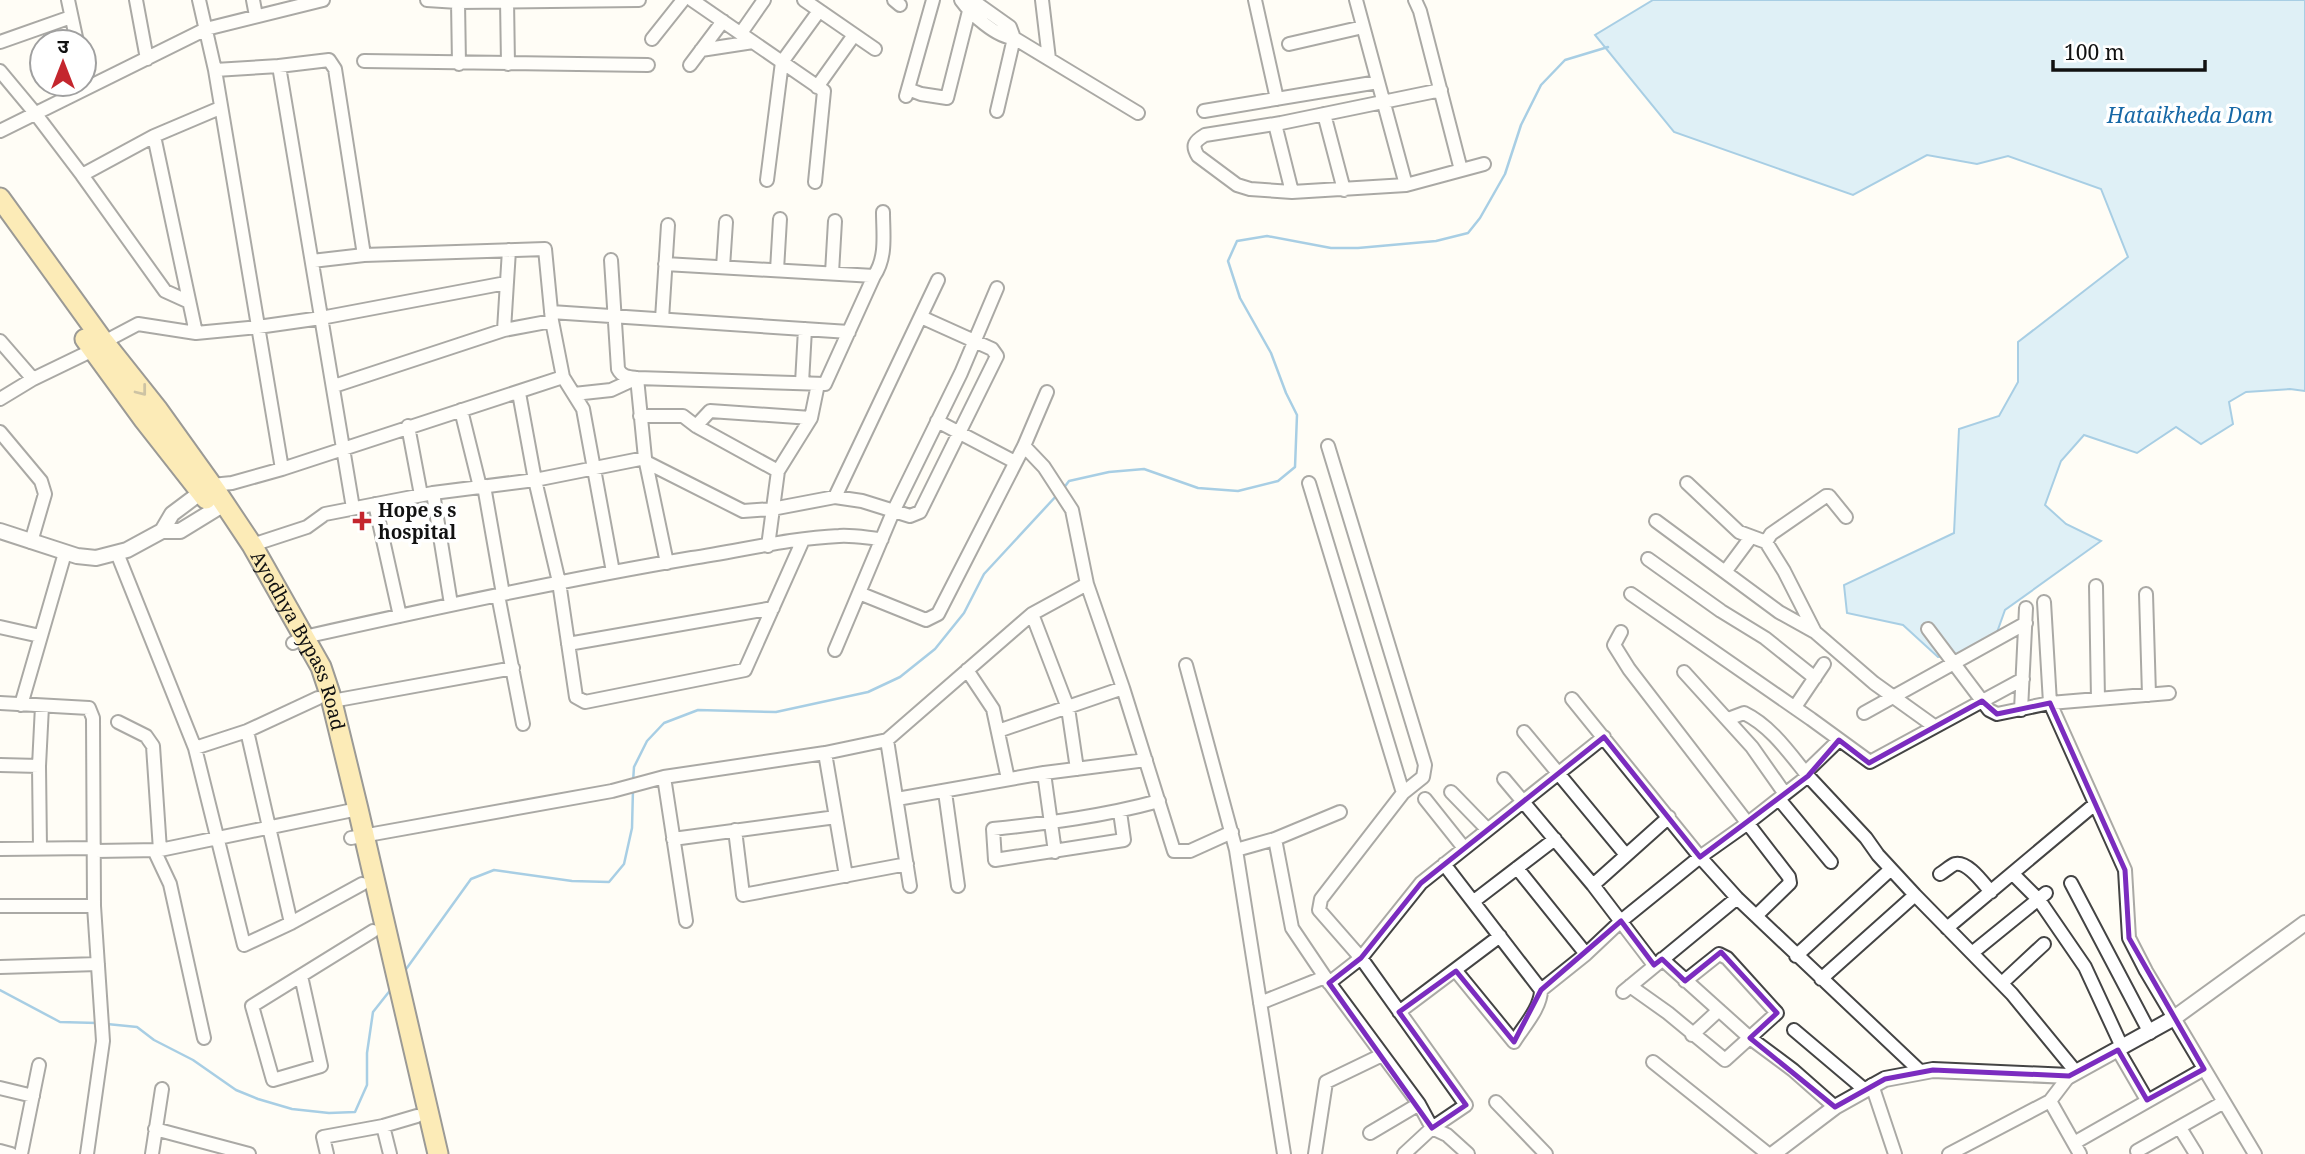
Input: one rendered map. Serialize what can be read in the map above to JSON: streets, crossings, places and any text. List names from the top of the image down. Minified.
{"streets":{"main road":["Ayodhya Bypass Road"]},"water":["Hataikheda Dam"],"places":{"health":["Hope s s hospital"]},"scale_bar":"100 m","north":"top"}
